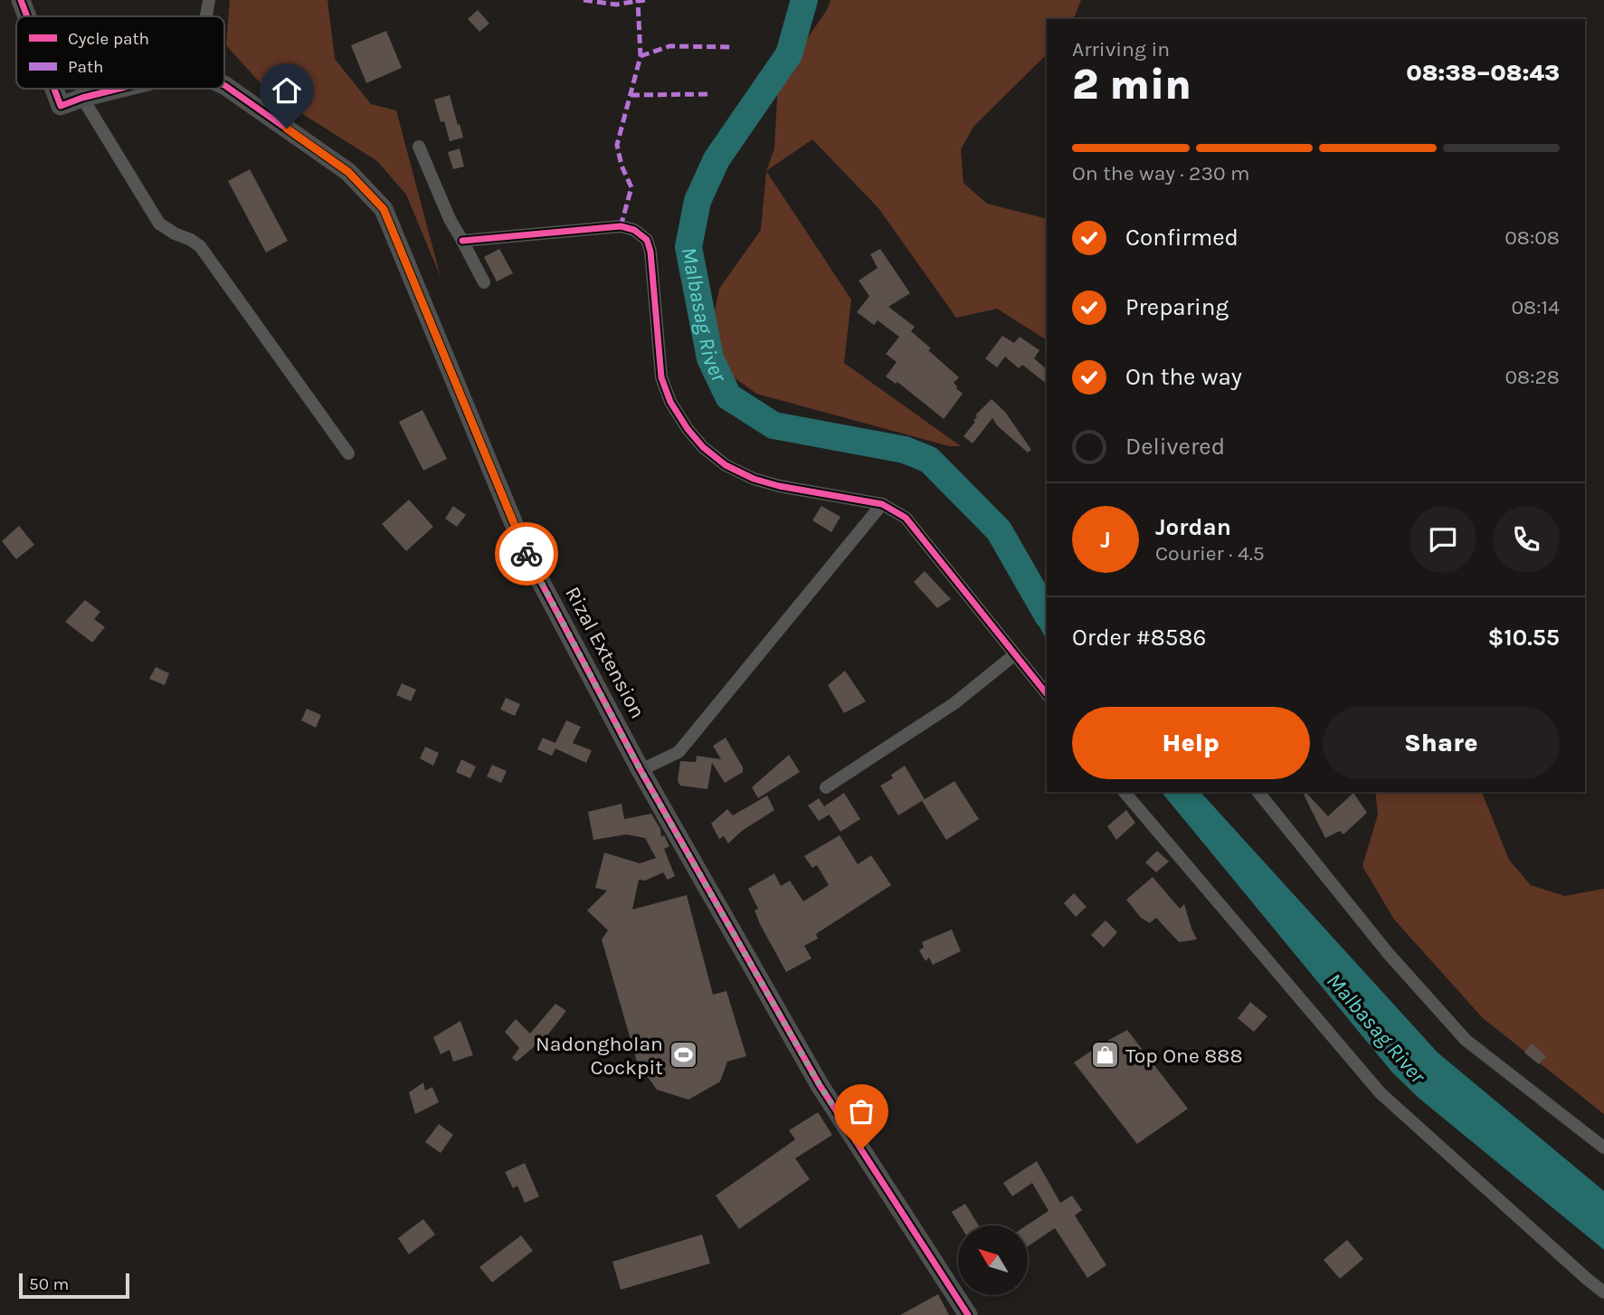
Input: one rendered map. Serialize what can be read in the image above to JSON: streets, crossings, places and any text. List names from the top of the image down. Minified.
{"streets":{"street":["Rizal Extension"]},"water":["Malbasag River"],"places":{"sports":["Nadongholan Cockpit"],"shop":["Top One 888"]},"legend":["Cycle path","Path"],"scale_bar":"50 m","north":"top left","page":{"heading":["2 min","Arriving in","08:38–08:43"],"panel":["Jordan","Courier · 4.5","Order #8586","$10.55"],"bar":"On the way · 230 m","list":[["Confirmed","08:08"],["Preparing","08:14"],["On the way","08:28"],"Delivered"],"round":"J","buttons":["Help","Share"],"scale":"50 m"}}
